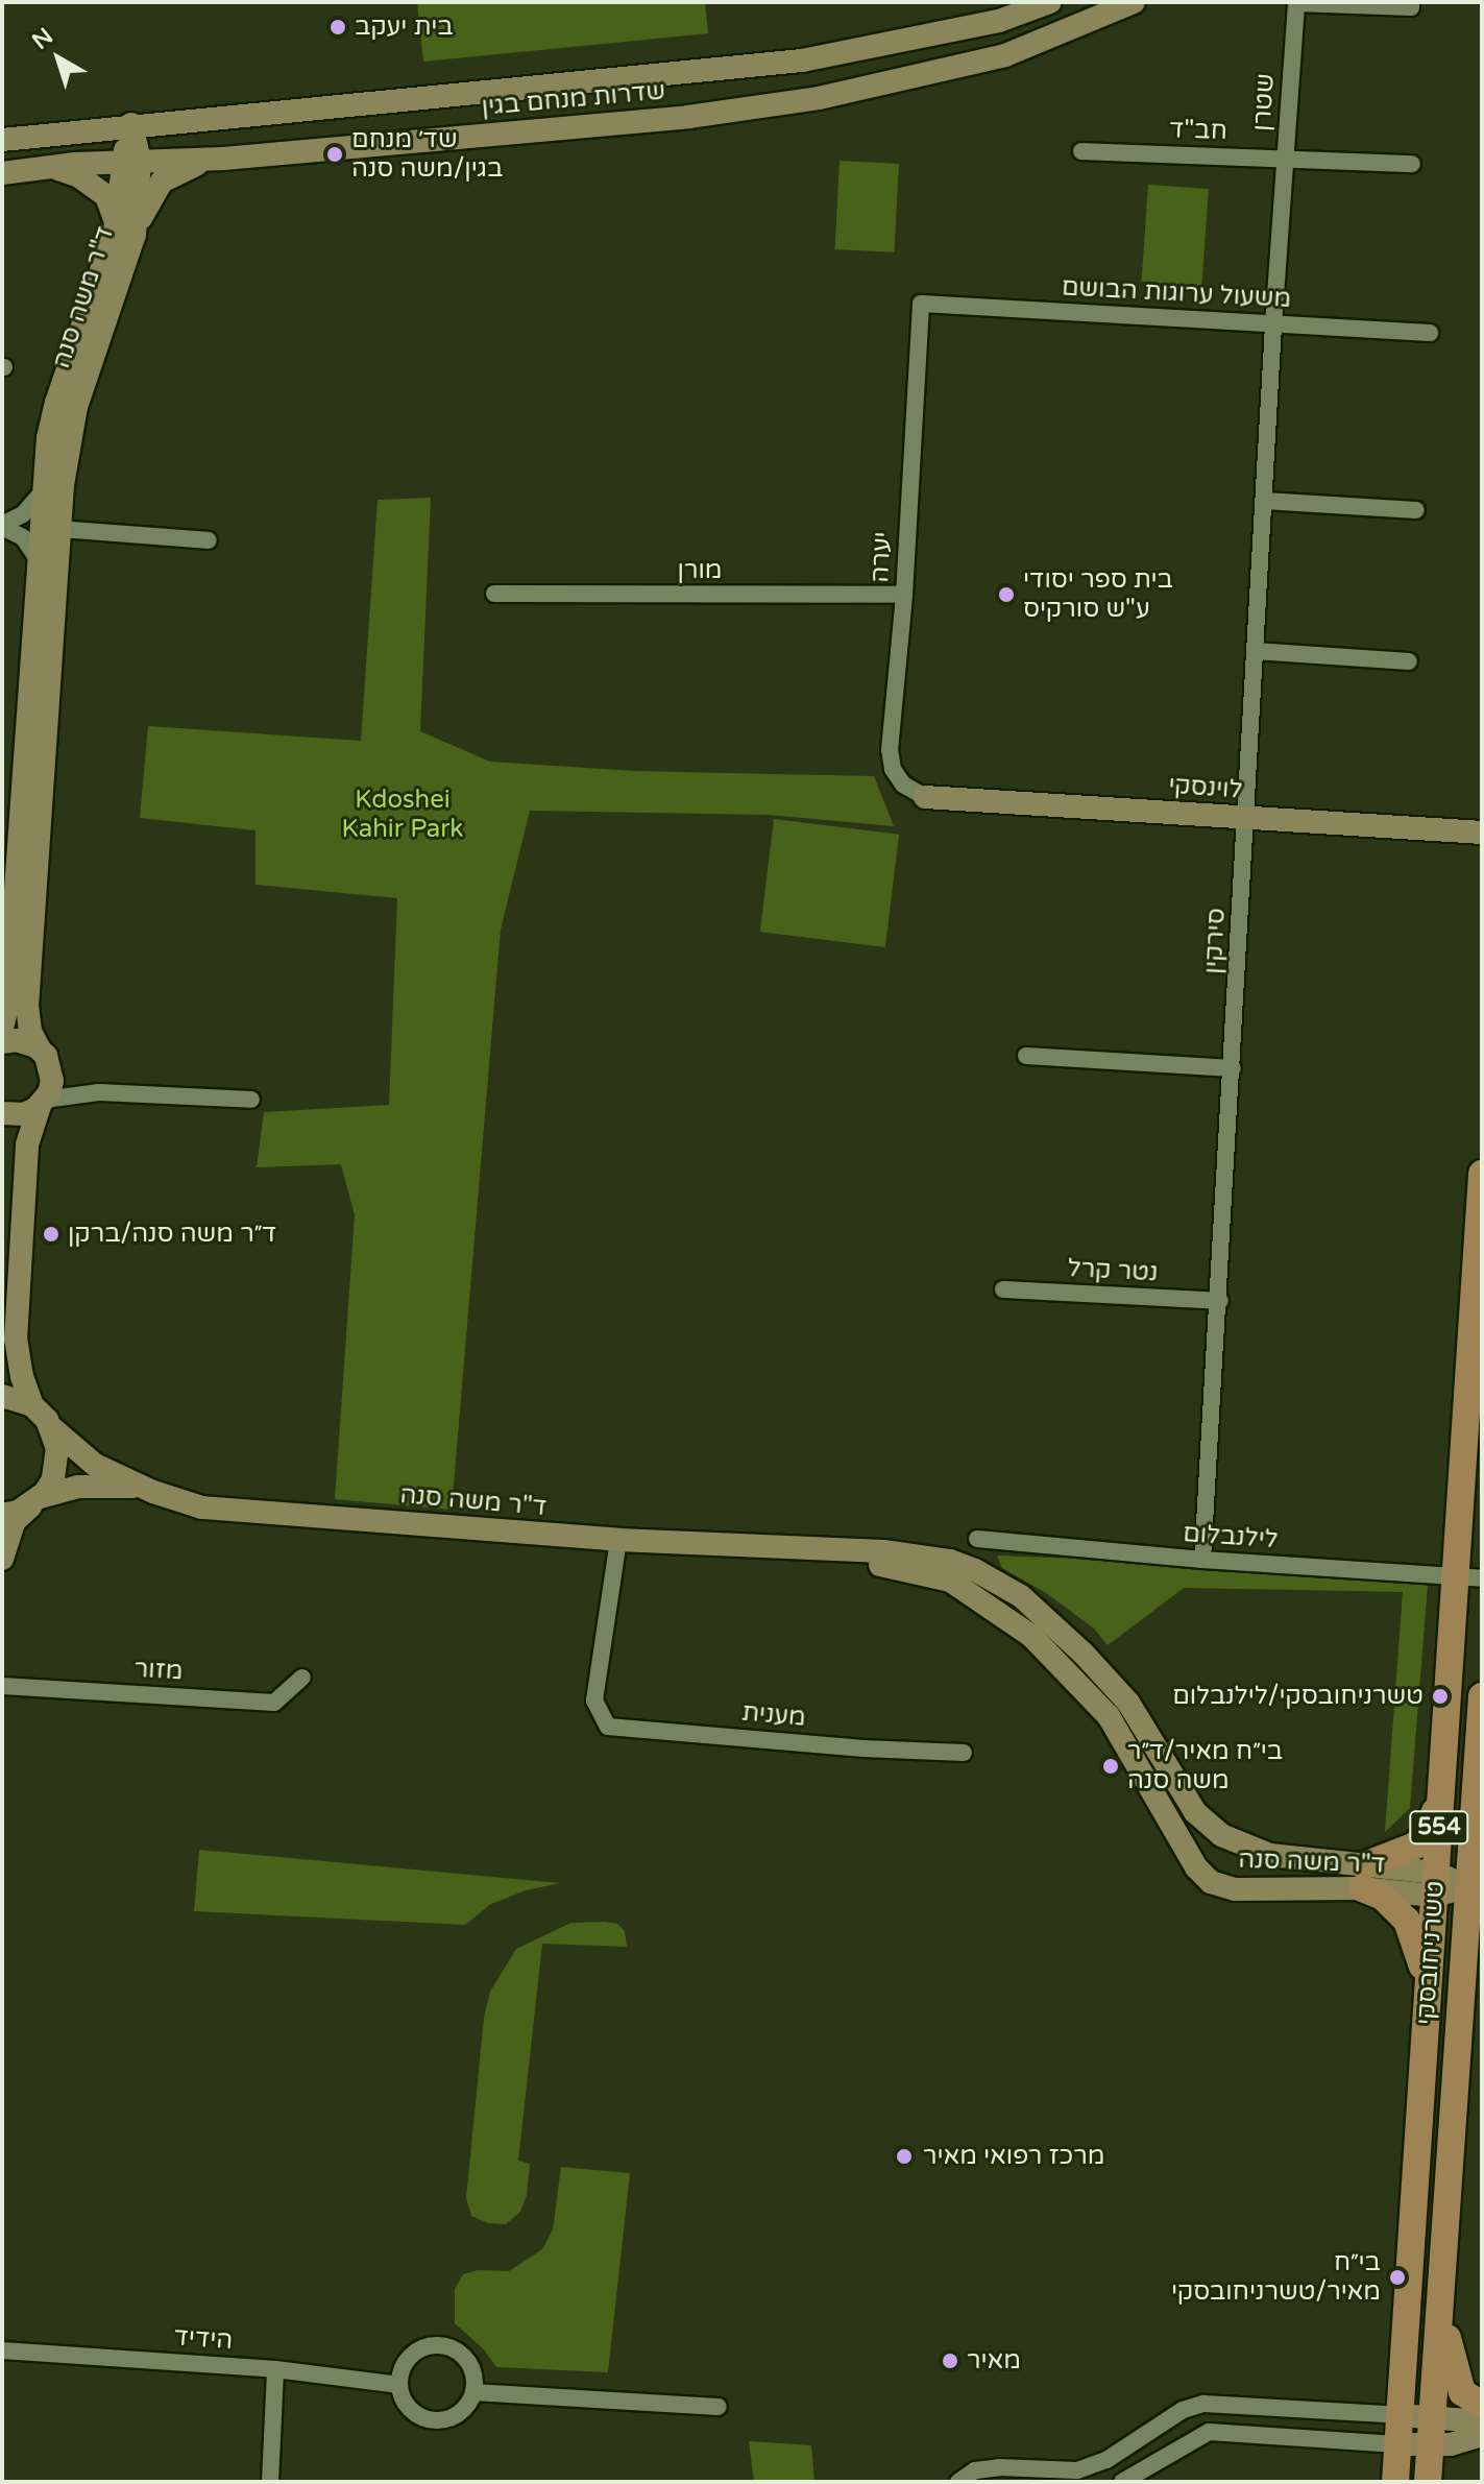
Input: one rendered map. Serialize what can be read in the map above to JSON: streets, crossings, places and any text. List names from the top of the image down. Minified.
{"streets":{"main road":["554","טשרניחובסקי"],"street":["שדרות מנחם בגין","שטרן","חב\"ד","משעול ערוגות הבושם","ד\"ר משה סנה","יערה","מורן","לוינסקי","סירקין","נטר קרל","לילנבלום","מזור","מענית","הידיד"]},"crossings":[["שדרות מנחם בגין","ד\"ר משה סנה"],["שטרן","חב\"ד"],["שטרן","משעול ערוגות הבושם"],["שטרן","סירקין"],["משעול ערוגות הבושם","יערה"],["משעול ערוגות הבושם","סירקין"],["ד\"ר משה סנה","מענית"],["ד\"ר משה סנה","טשרניחובסקי"],["יערה","מורן"],["יערה","לוינסקי"],["לוינסקי","סירקין"],["סירקין","נטר קרל"],["סירקין","לילנבלום"],["לילנבלום","טשרניחובסקי"]],"parks":["Kdoshei Kahir Park"],"places":["בית יעקב","שד׳ מנחם בגין/משה סנה","בית ספר יסודי ע\"ש סורקיס","ד״ר משה סנה/ברקן","טשרניחובסקי/לילנבלום","בי״ח מאיר/ד״ר משה סנה","מרכז רפואי מאיר","בי״ח מאיר/טשרניחובסקי","מאיר"],"north":"top left"}
